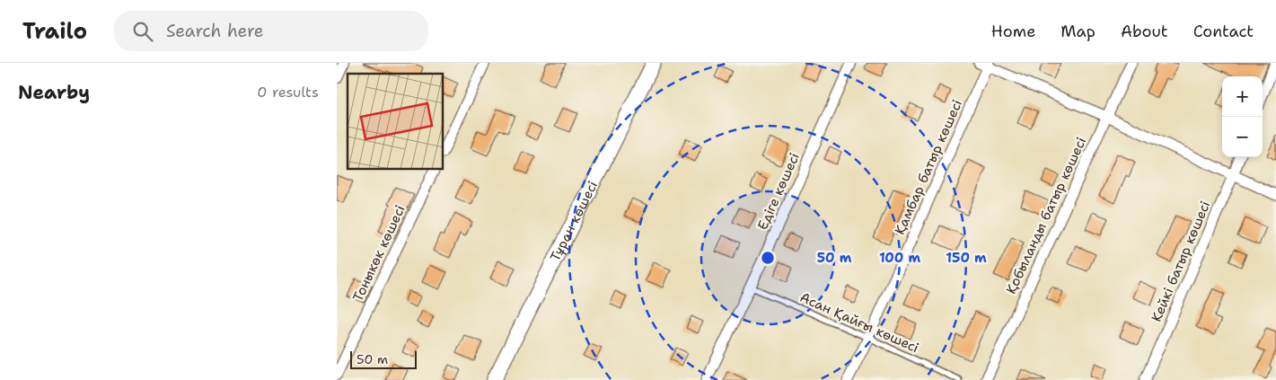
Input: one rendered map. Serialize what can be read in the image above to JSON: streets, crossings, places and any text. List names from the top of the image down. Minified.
{"streets":{"street":["Қамбар батыр көшесі","Едіге көшесі","Қобыланды батыр көшесі","Тұран көшесі","Тоныкөк көшесі","Кейкі батыр көшесі"],"lane":["Асан Қайғы көшесі"]},"crossings":[["Қамбар батыр көшесі","Асан Қайғы көшесі"],["Едіге көшесі","Асан Қайғы көшесі"]],"scale_bar":"50 m","page":{"header":"Trailo","search":"Search here","nav":["Home","Map","About","Contact"],"heading":["Nearby","0 results"],"map_buttons":["+","−"],"scale":"50 m"},"rings":["50 m","100 m","150 m"]}
